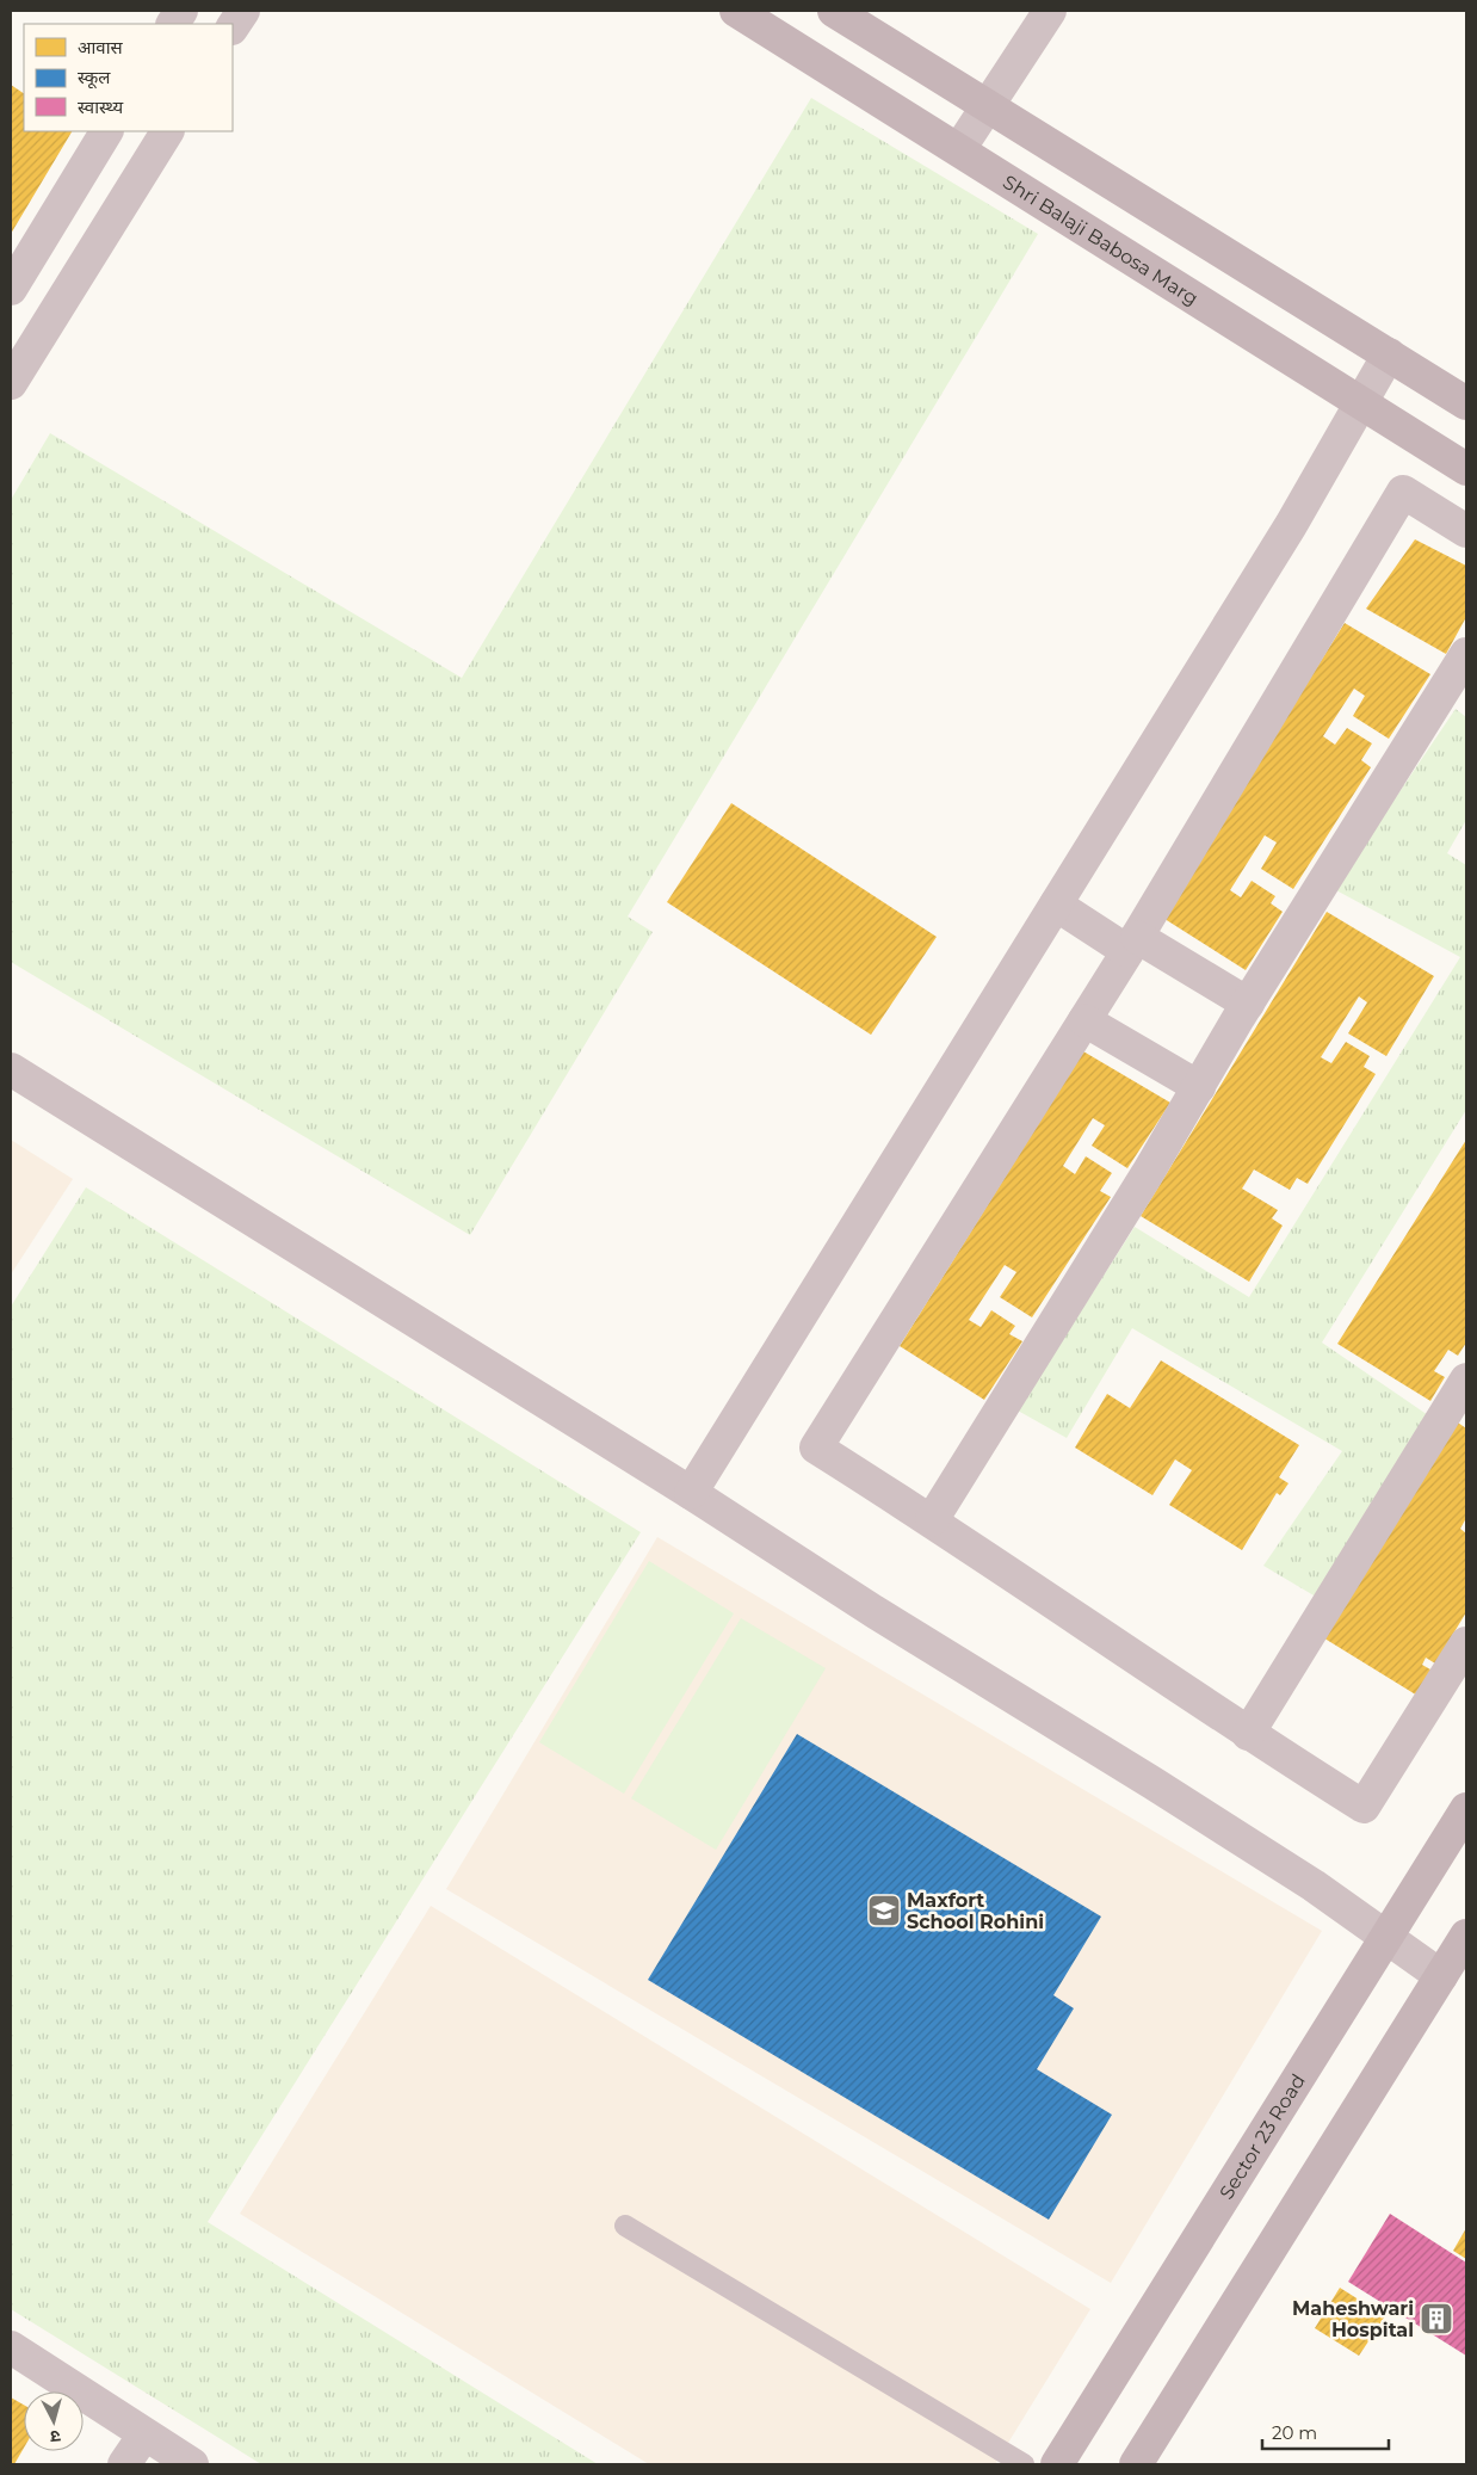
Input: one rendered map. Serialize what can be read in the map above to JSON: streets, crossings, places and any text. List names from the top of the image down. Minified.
{"streets":{"street":["Shri Balaji Babosa Marg","Sector 23 Road"]},"places":{"school or university":["Maxfort School Rohini"],"building":["Maheshwari Hospital"]},"legend":["आवास","स्कूल","स्वास्थ्य"],"scale_bar":"20 m","north":"bottom"}
